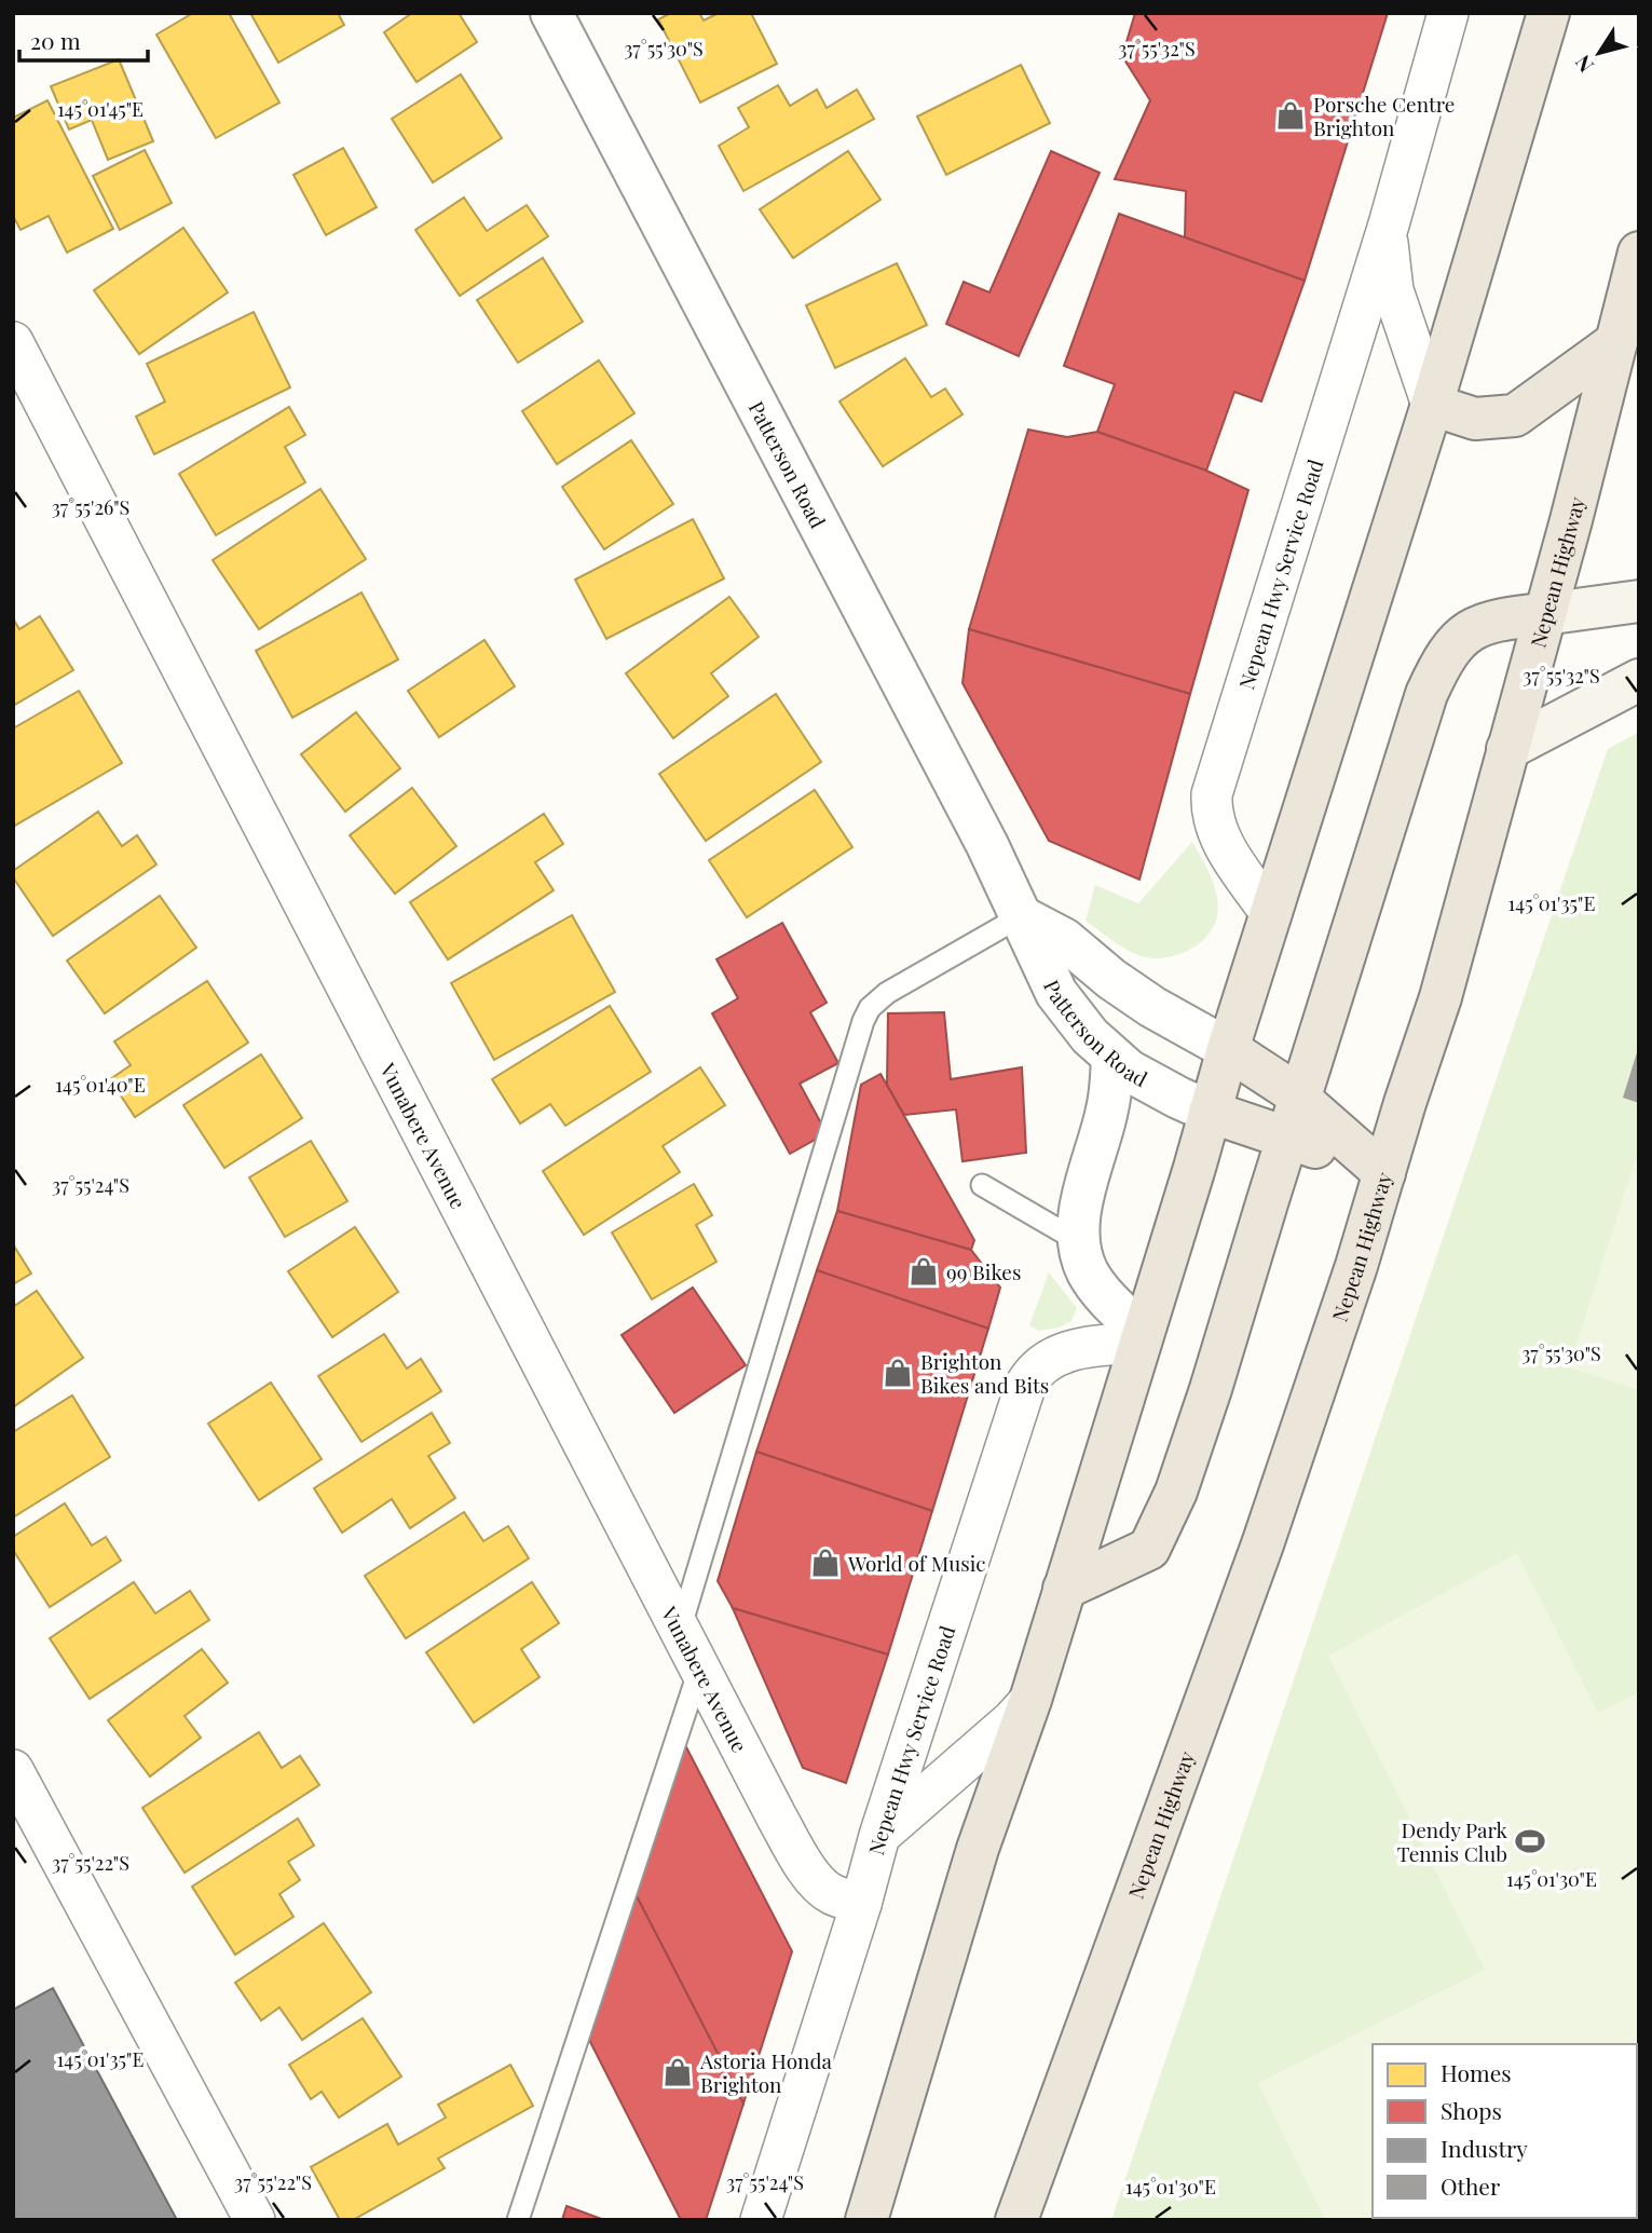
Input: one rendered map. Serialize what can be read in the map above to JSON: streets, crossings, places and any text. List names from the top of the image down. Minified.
{"streets":{"highway":["Nepean Highway"],"street":["Patterson Road","Nepean Hwy Service Road","Vunabere Avenue"]},"crossings":[["Nepean Hwy Service Road","Vunabere Avenue"]],"places":{"shop":["Porsche Centre Brighton","99 Bikes","Brighton Bikes and Bits","World of Music","Astoria Honda Brighton"],"sports":["Dendy Park Tennis Club"]},"legend":["Homes","Shops","Industry","Other"],"scale_bar":"20 m","north":"bottom left","coordinates":["37°55'30\"S","37°55'32\"S","145°01'45\"E","37°55'26\"S","145°01'35\"E","145°01'40\"E","37°55'24\"S","37°55'22\"S","145°01'30\"E"]}
